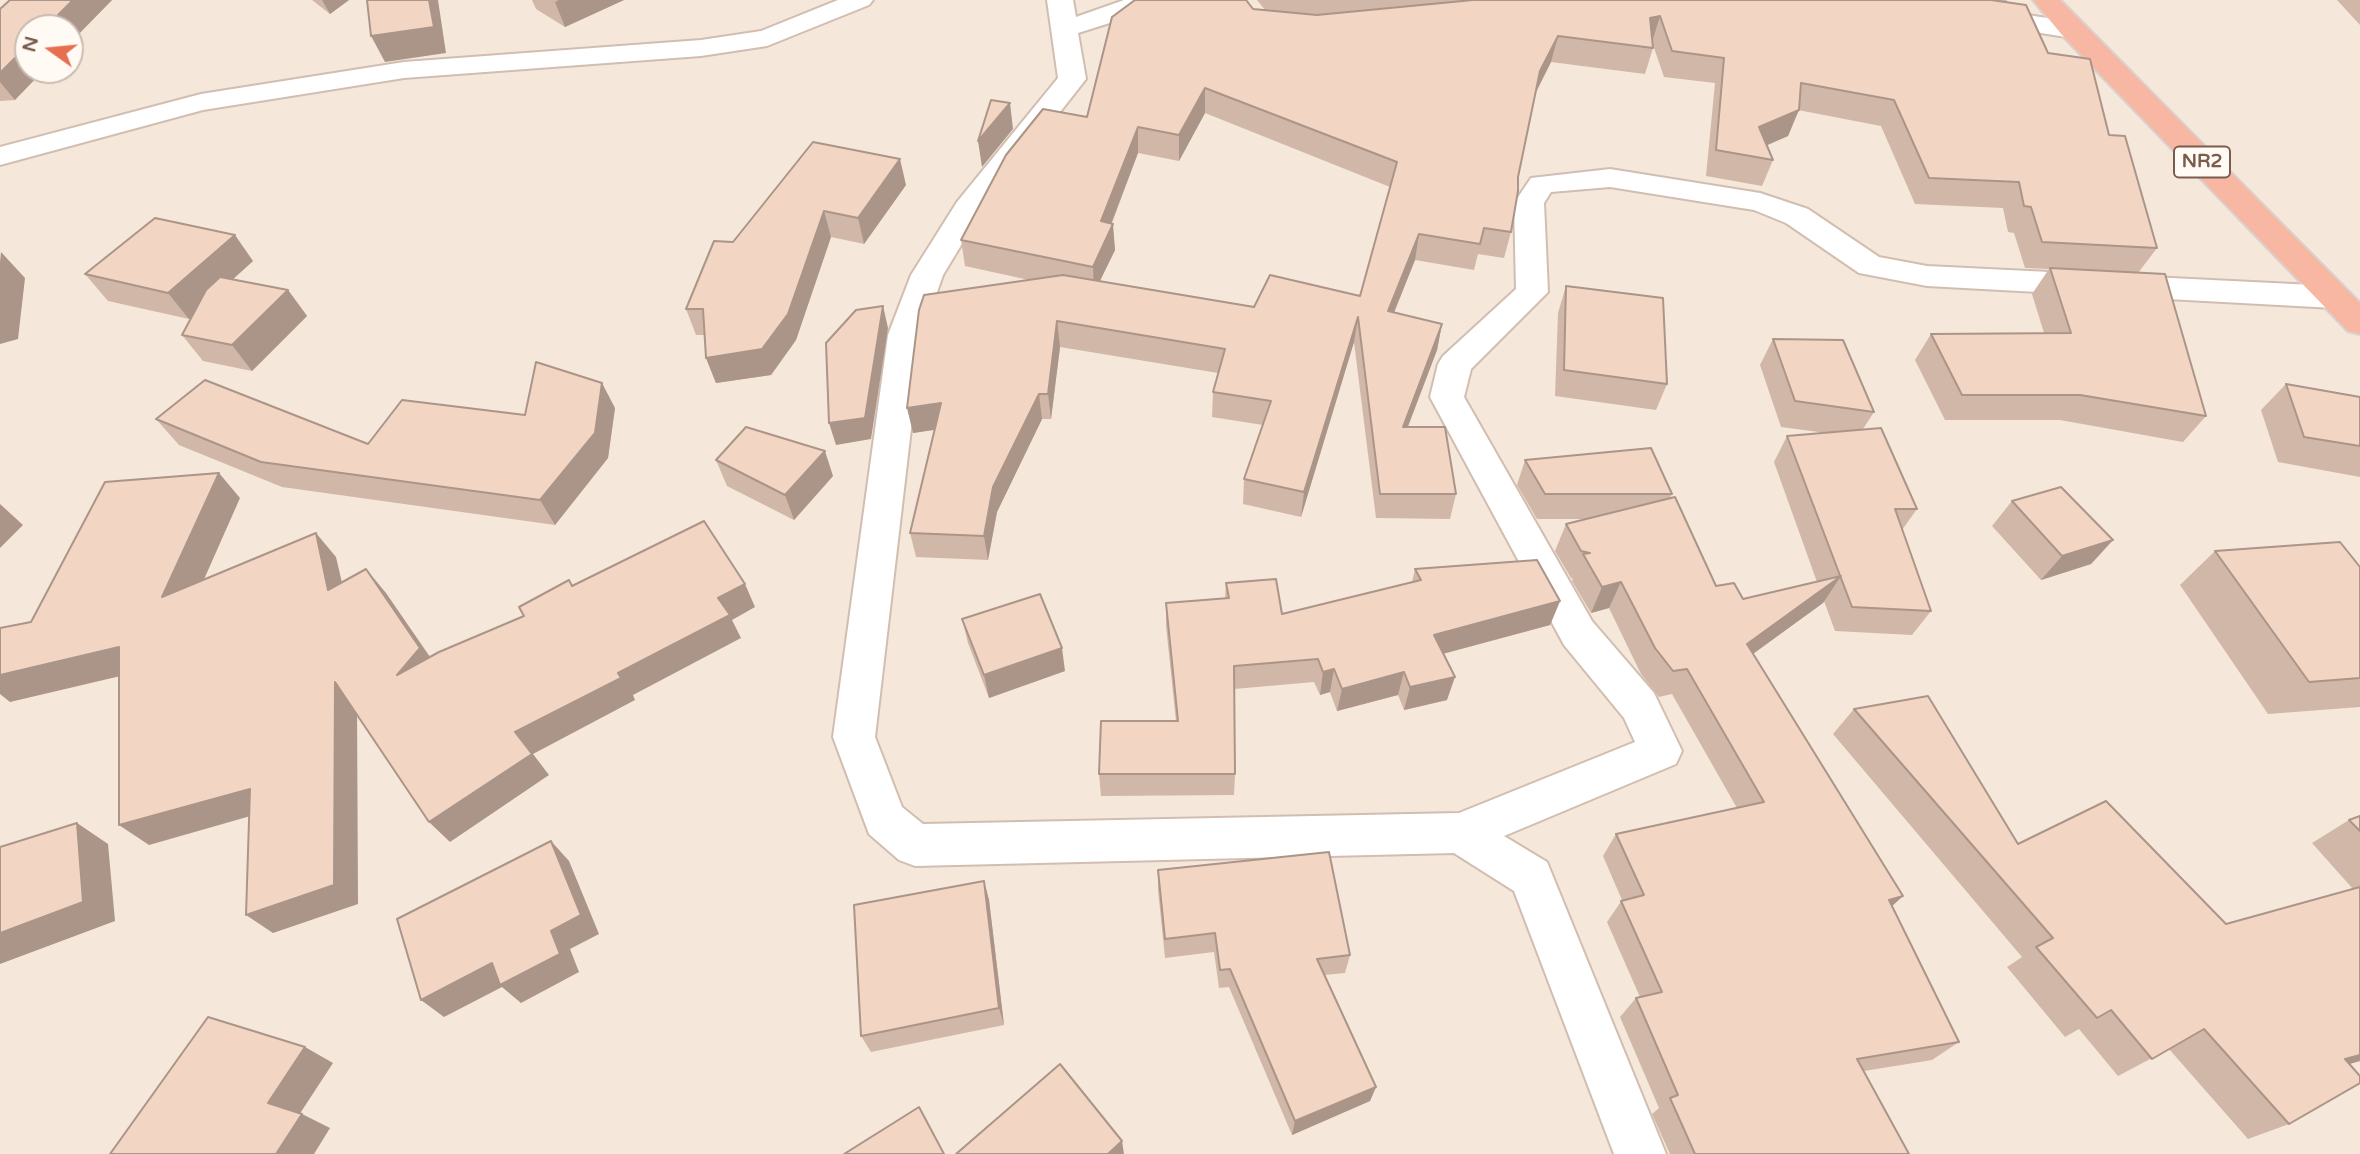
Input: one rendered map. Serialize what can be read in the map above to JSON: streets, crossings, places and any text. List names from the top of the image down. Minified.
{"streets":{"highway":["NR2"]},"north":"left"}
